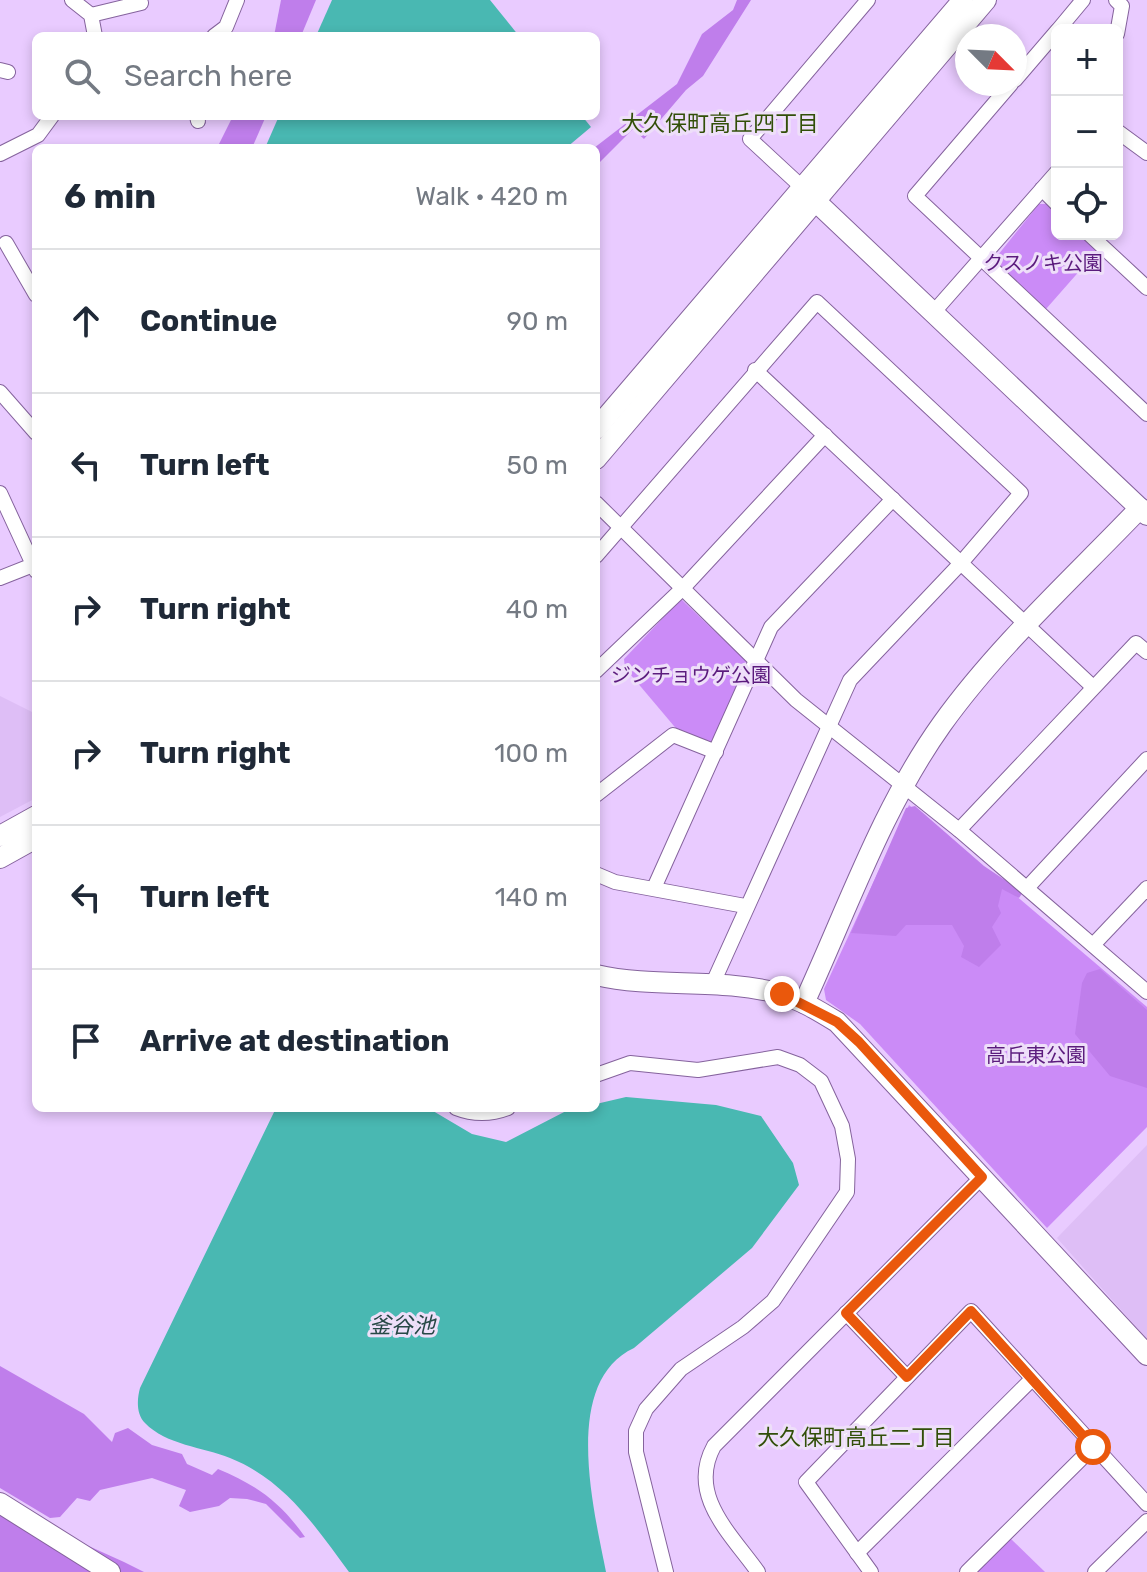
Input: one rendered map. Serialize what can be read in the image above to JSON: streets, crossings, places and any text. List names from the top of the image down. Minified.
{"districts":["大久保町高丘四丁目","大久保町高丘二丁目"],"water":["釜谷池"],"parks":["クスノキ公園","ジンチョウゲ公園","高丘東公園"],"north":"bottom right","page":{"map_buttons":["+","−"],"search":"Search here","heading":["6 min","Walk · 420 m"],"list":[["Continue","90 m"],["Turn left","50 m"],["Turn right","40 m"],["Turn right","100 m"],["Turn left","140 m"],"Arrive at destination"]}}
